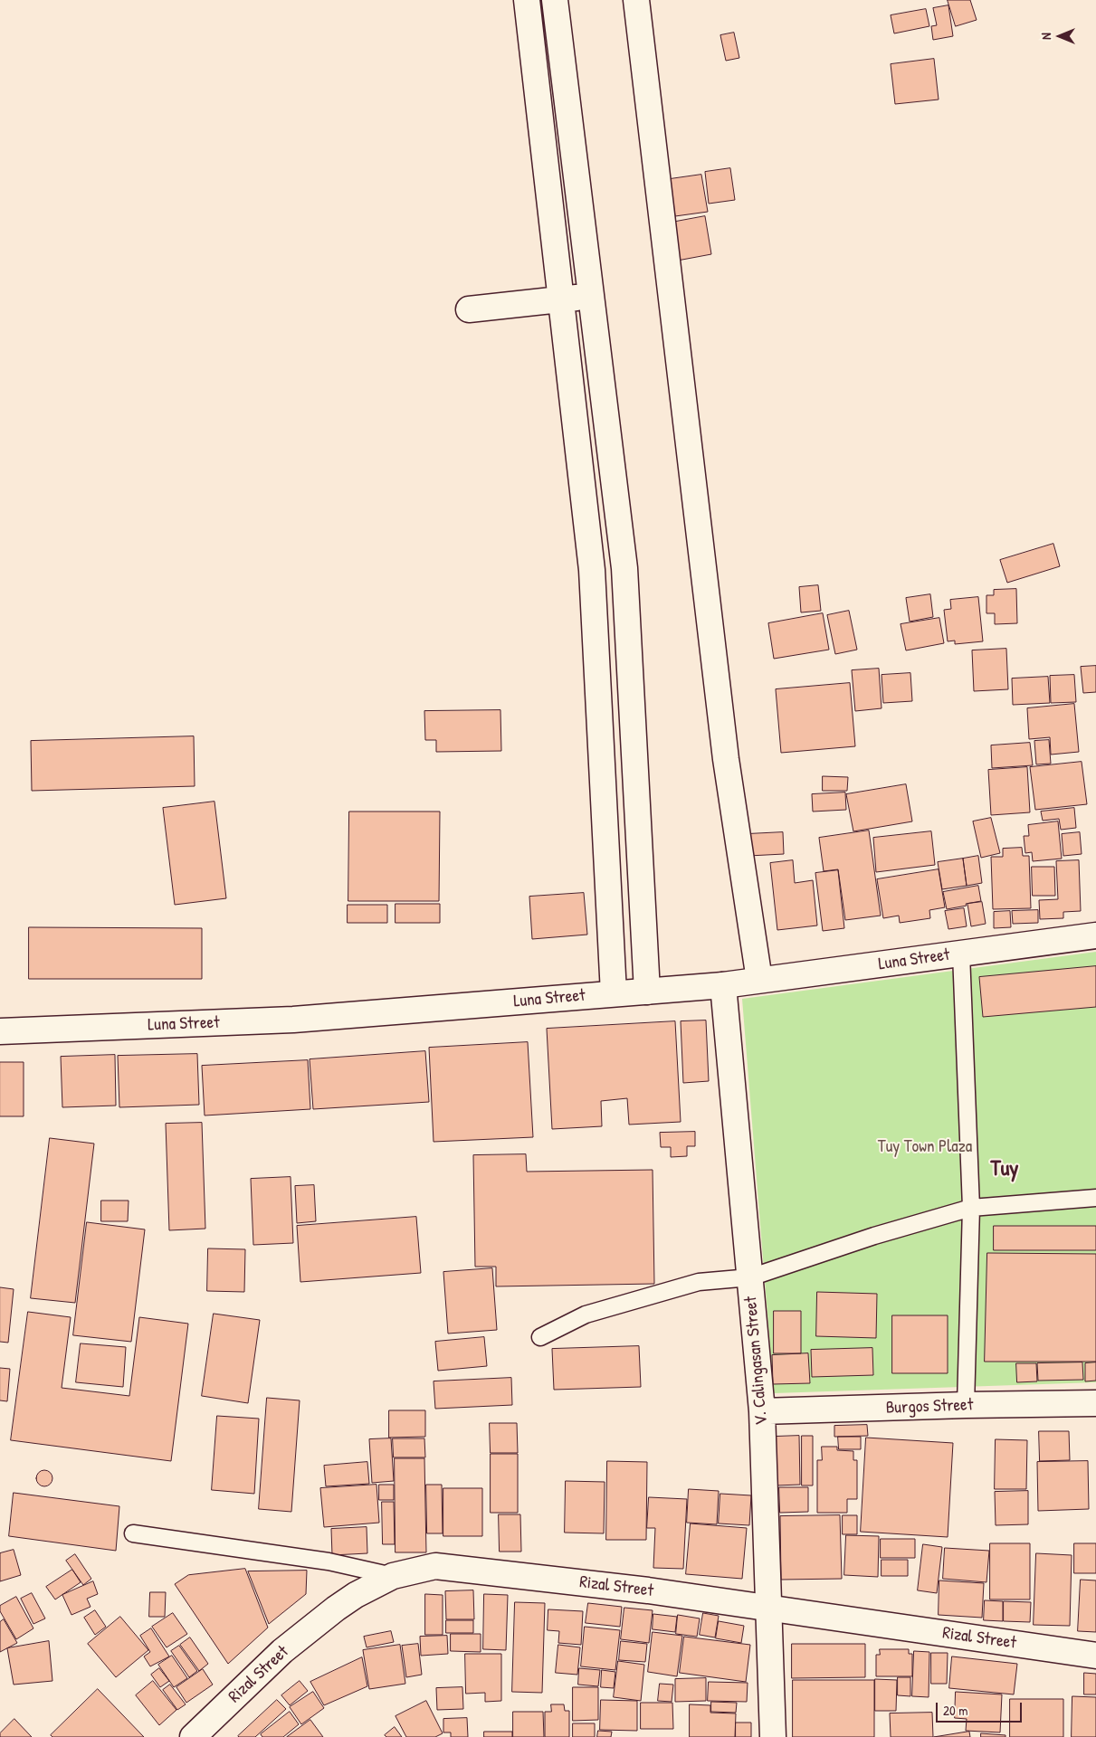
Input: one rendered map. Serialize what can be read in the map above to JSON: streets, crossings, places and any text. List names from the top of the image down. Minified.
{"streets":{"street":["Luna Street","V. Calingasan Street","Burgos Street","Rizal Street"]},"crossings":[["Luna Street","V. Calingasan Street"],["V. Calingasan Street","Burgos Street"],["V. Calingasan Street","Rizal Street"]],"districts":["Tuy"],"parks":["Tuy Town Plaza"],"scale_bar":"20 m","north":"left"}
